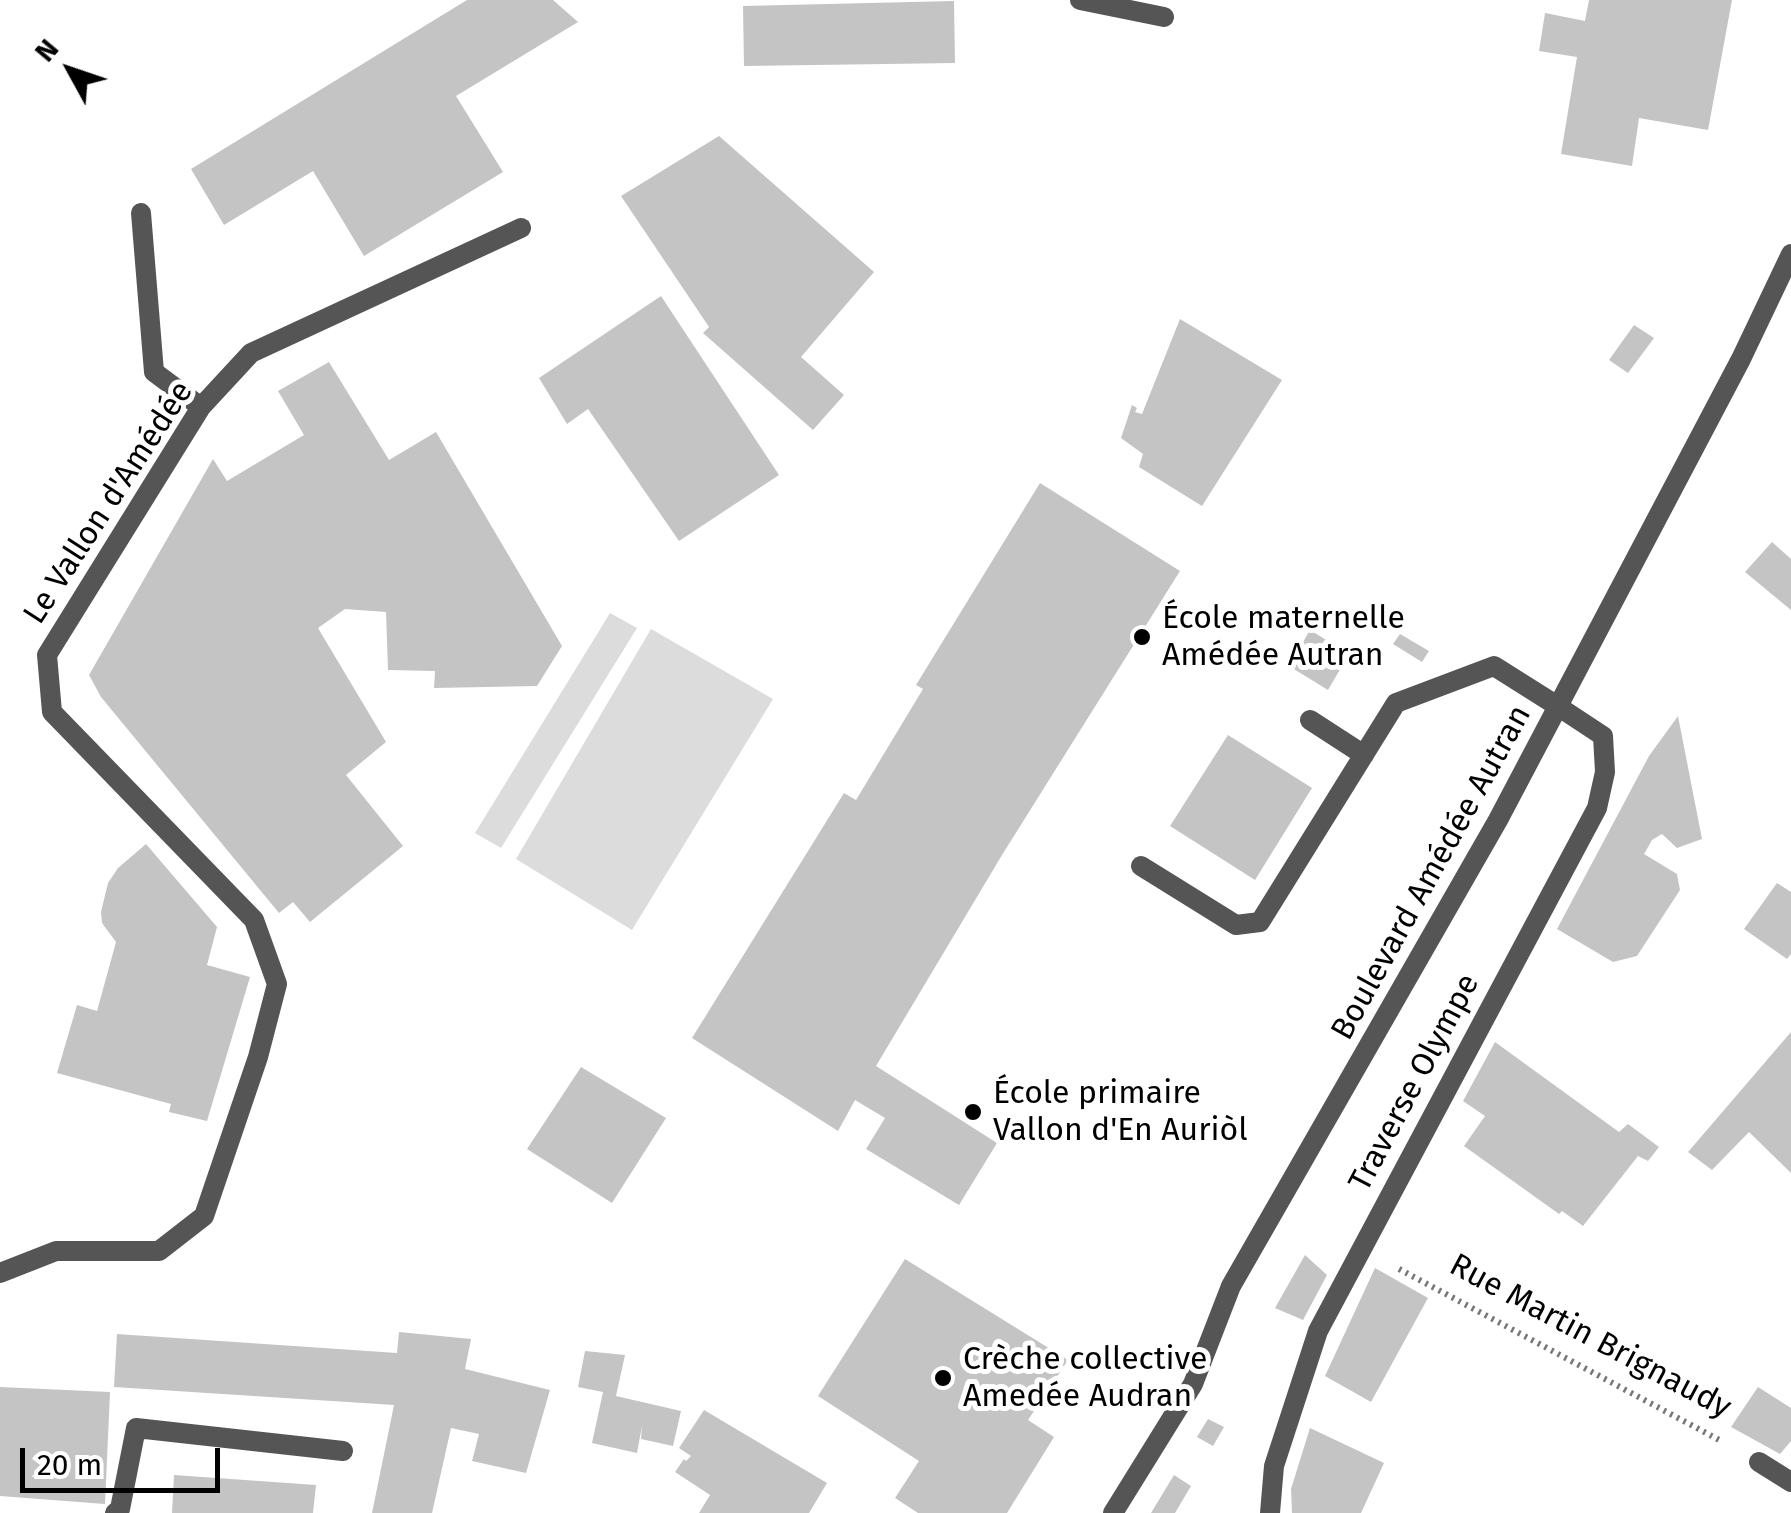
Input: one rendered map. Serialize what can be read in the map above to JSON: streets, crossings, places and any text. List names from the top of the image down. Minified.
{"streets":{"street":["Le Vallon d'Amédée","Boulevard Amédée Autran","Traverse Olympe"],"path":["Rue Martin Brignaudy"]},"crossings":[["Boulevard Amédée Autran","Traverse Olympe"],["Traverse Olympe","Rue Martin Brignaudy"]],"places":["École maternelle Amédée Autran","École primaire Vallon d'En Auriòl","Crèche collective Amedée Audran"],"scale_bar":"20 m","north":"top left"}
